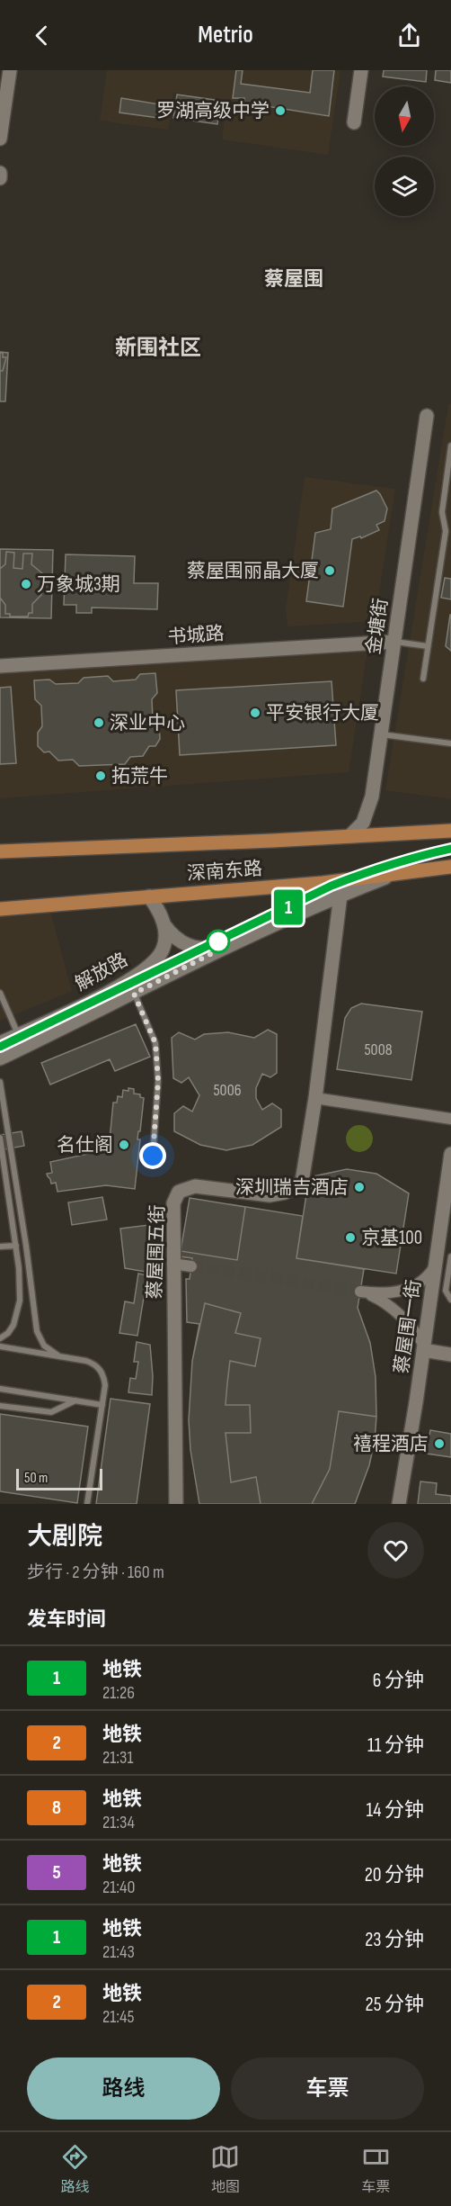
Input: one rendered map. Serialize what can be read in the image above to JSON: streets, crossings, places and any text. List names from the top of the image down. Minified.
{"streets":{"main road":["深南东路"],"street":["金塘街","书城路","解放路","蔡屋围五街","蔡屋围一街"]},"crossings":[["金塘街","书城路"],["金塘街","深南东路"],["深南东路","解放路"],["解放路","蔡屋围五街"]],"districts":["蔡屋围","新围社区"],"places":["罗湖高级中学","蔡屋围丽晶大厦","万象城3期","平安银行大厦","深业中心","拓荒牛","名仕阁","深圳瑞吉酒店","京基100","禧程酒店"],"lines":["metro line 1"],"house_numbers":["5008","5006"],"scale_bar":"50 m","north":"bottom","page":{"header":"Metrio","on_map":"1","scale":"50 m","heading":[["大剧院","步行 · 2 分钟 · 160 m"],"发车时间"],"list":[{"mark":"1","name":"地铁","note":"21:26","value":"6 分钟"},{"mark":"2","name":"地铁","note":"21:31","value":"11 分钟"},{"mark":"8","name":"地铁","note":"21:34","value":"14 分钟"},{"mark":"5","name":"地铁","note":"21:40","value":"20 分钟"},{"mark":"1","name":"地铁","note":"21:43","value":"23 分钟"},{"mark":"2","name":"地铁","note":"21:45","value":"25 分钟"}],"buttons":["路线","车票"],"tabs":["路线","地图","车票"]}}
